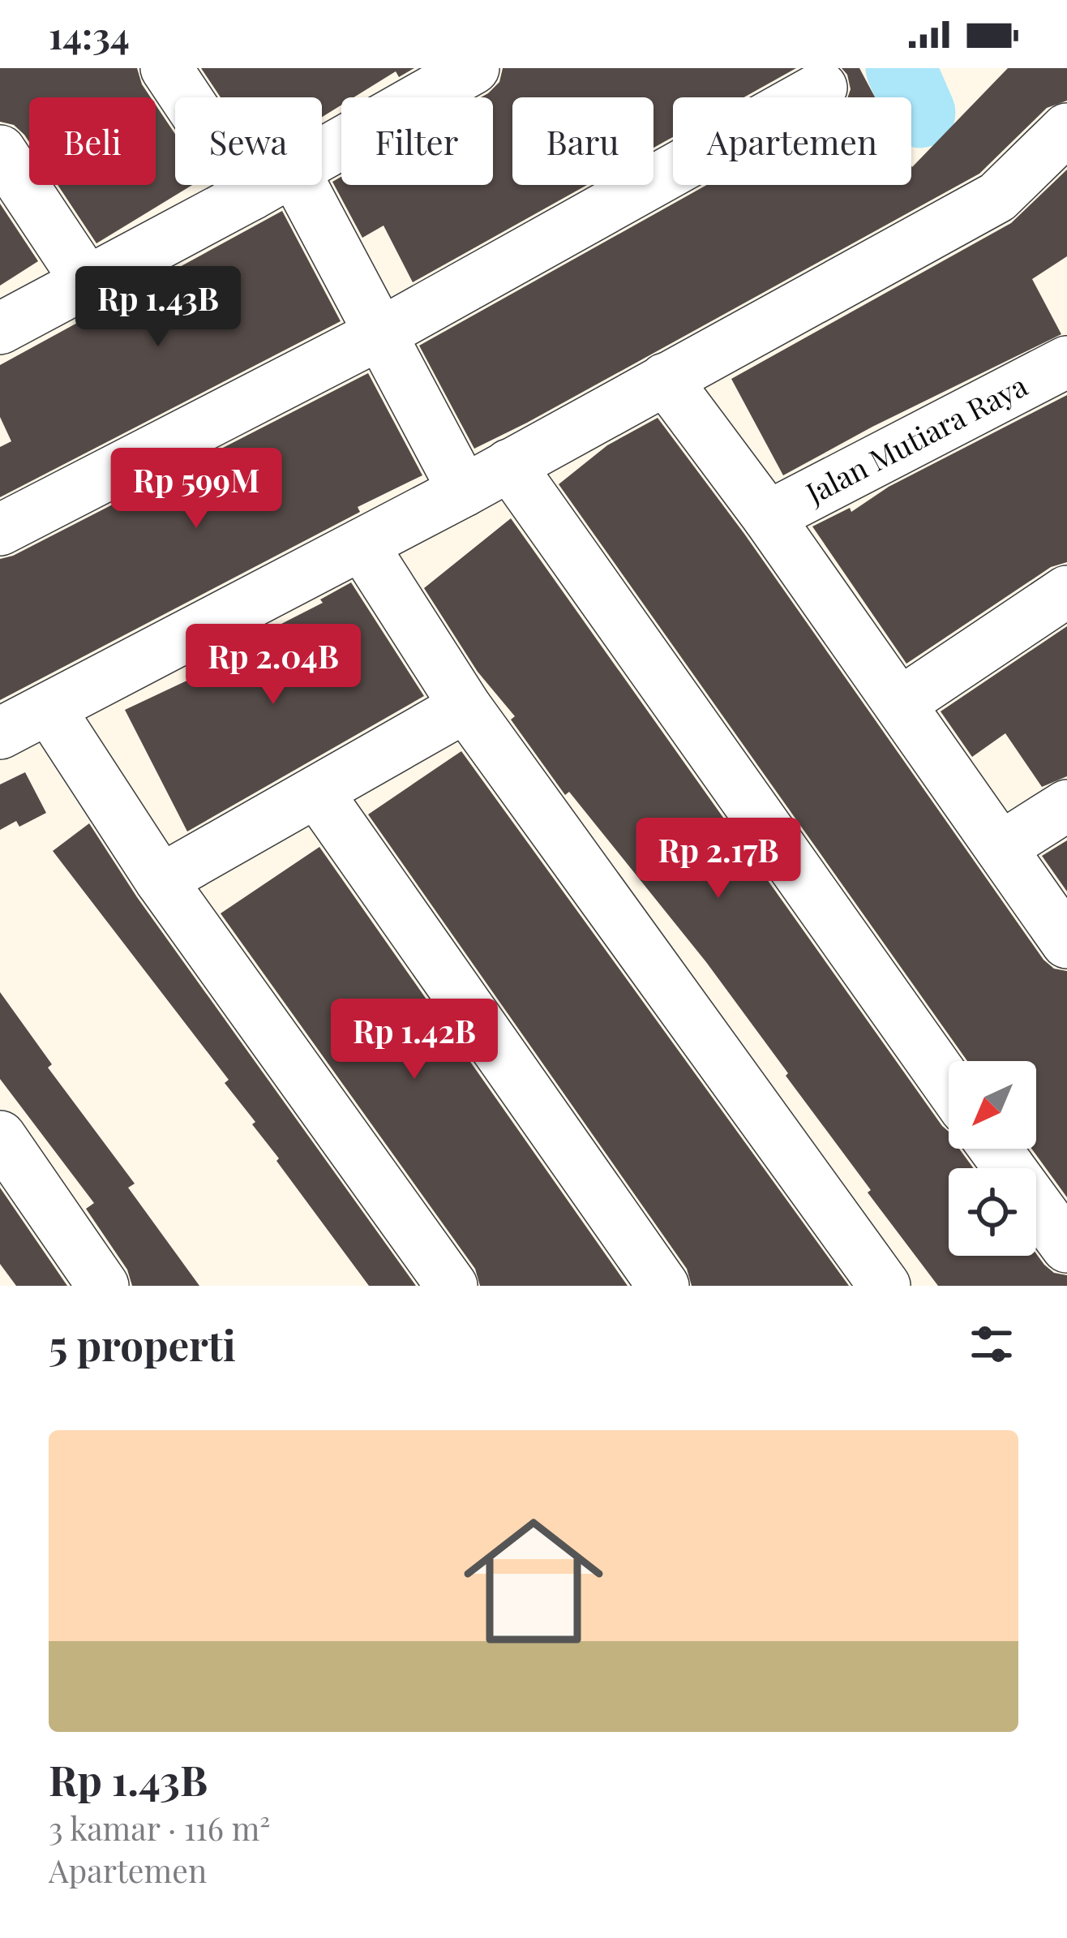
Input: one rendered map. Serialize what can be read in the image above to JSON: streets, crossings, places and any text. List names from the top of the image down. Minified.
{"streets":{"street":["Jalan Mutiara Raya"]},"north":"bottom left","page":{"status":"14:34","chip":["Beli","Sewa","Filter","Baru","Apartemen"],"price":["Rp 1.43B","Rp 599M","Rp 2.04B","Rp 2.17B","Rp 1.42B"],"heading":"5 properti","list":[{"name":"Rp 1.43B","note":"3 kamar · 116 m² · Apartemen"}]}}
